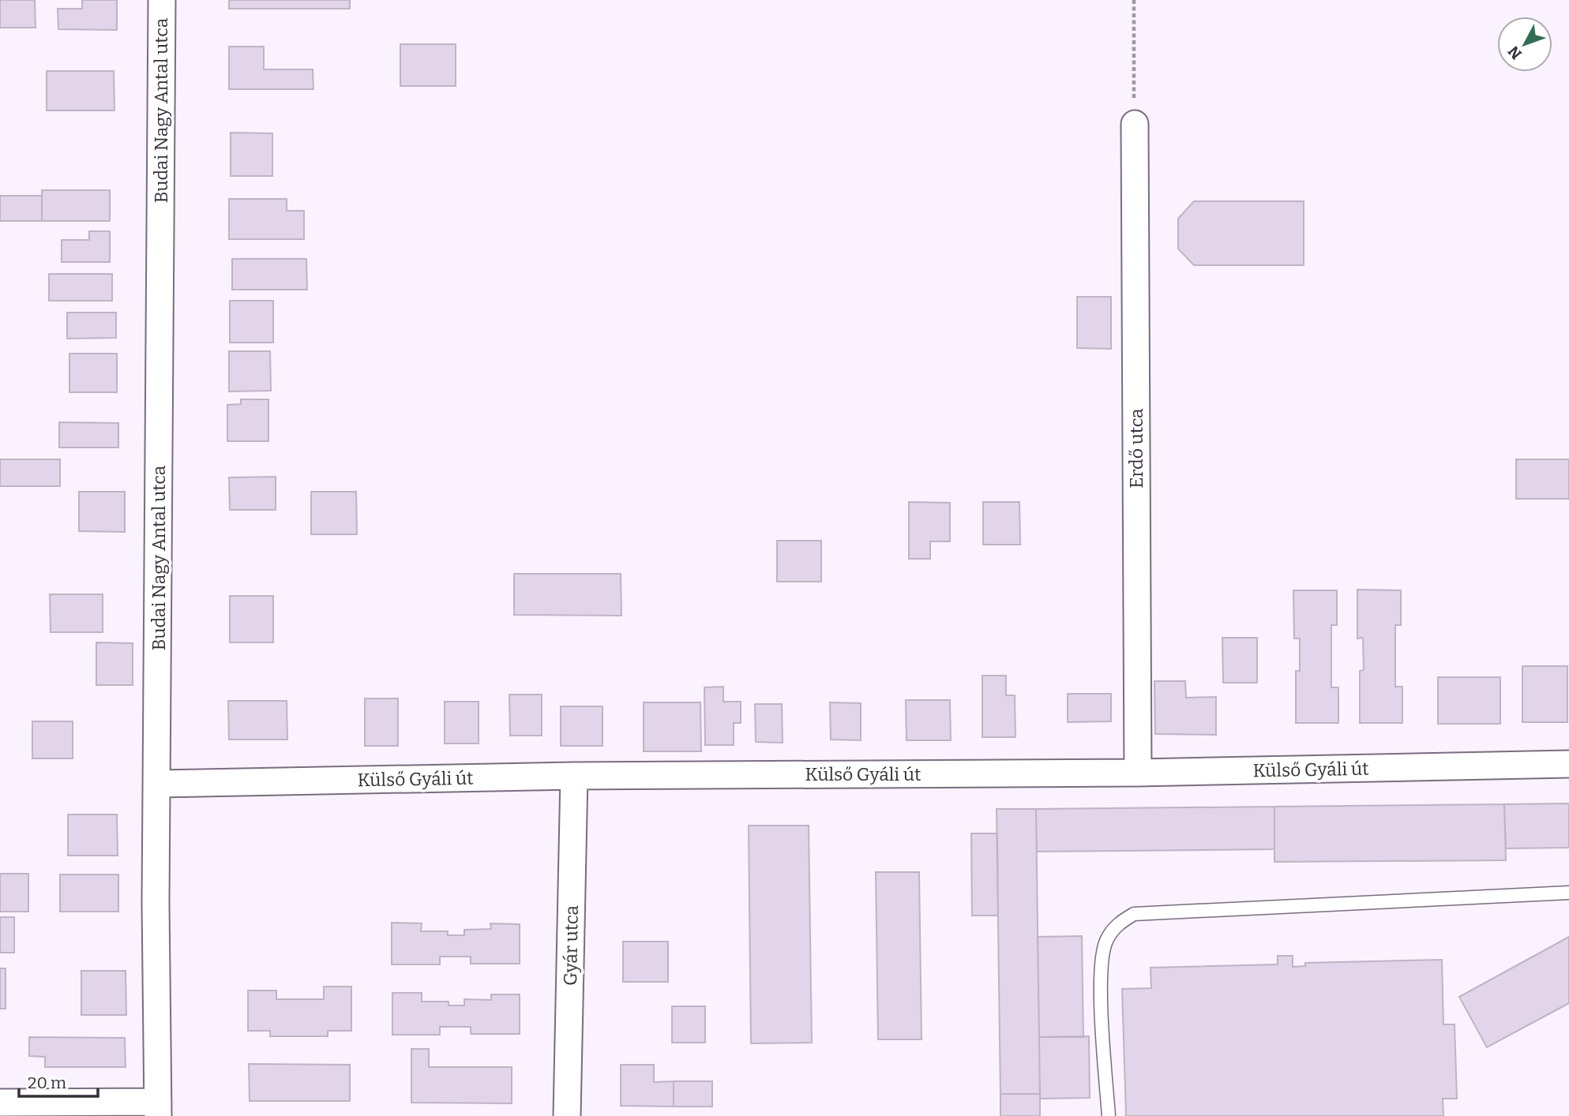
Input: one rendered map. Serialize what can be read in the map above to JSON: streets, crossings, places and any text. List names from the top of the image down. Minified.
{"streets":{"street":["Budai Nagy Antal utca","Erdő utca","Külső Gyáli út","Gyár utca"]},"crossings":[["Budai Nagy Antal utca","Külső Gyáli út"],["Erdő utca","Külső Gyáli út"],["Külső Gyáli út","Gyár utca"]],"scale_bar":"20 m","north":"bottom left"}
